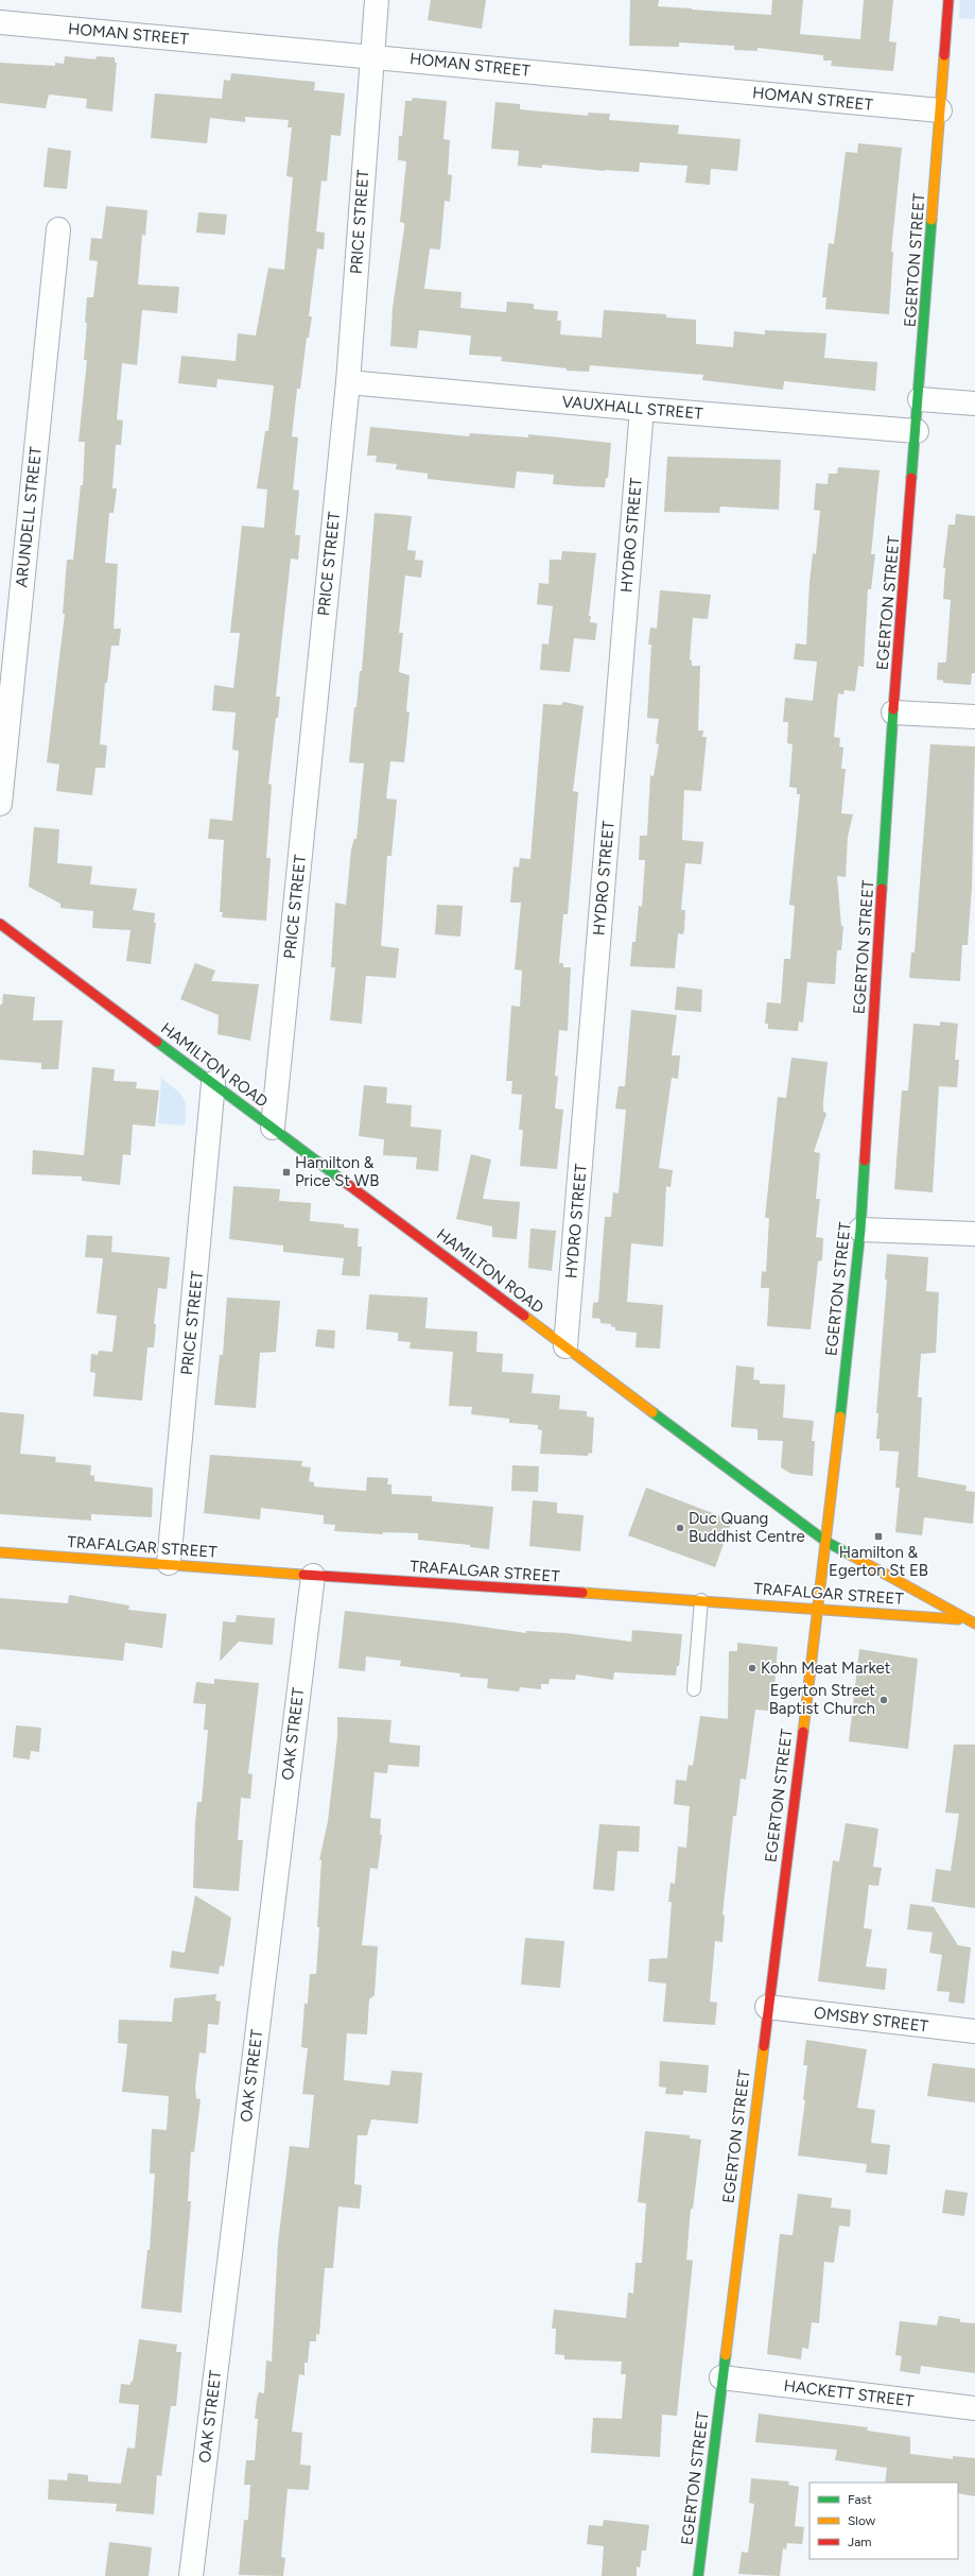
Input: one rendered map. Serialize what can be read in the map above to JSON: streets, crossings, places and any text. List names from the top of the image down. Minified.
{"streets":{"street":["HOMAN STREET","PRICE STREET","EGERTON STREET","VAUXHALL STREET","ARUNDELL STREET","HYDRO STREET","HAMILTON ROAD","TRAFALGAR STREET","OAK STREET","OMSBY STREET","HACKETT STREET"]},"crossings":[["HOMAN STREET","PRICE STREET"],["HOMAN STREET","EGERTON STREET"],["PRICE STREET","VAUXHALL STREET"],["PRICE STREET","HAMILTON ROAD"],["PRICE STREET","TRAFALGAR STREET"],["EGERTON STREET","VAUXHALL STREET"],["EGERTON STREET","HAMILTON ROAD"],["EGERTON STREET","TRAFALGAR STREET"],["EGERTON STREET","OMSBY STREET"],["EGERTON STREET","HACKETT STREET"],["VAUXHALL STREET","HYDRO STREET"],["HYDRO STREET","HAMILTON ROAD"],["HAMILTON ROAD","TRAFALGAR STREET"],["TRAFALGAR STREET","OAK STREET"]],"places":{"transit":["Hamilton & Price St WB","Hamilton & Egerton St EB"],"other":["Duc Quang Buddhist Centre","Kohn Meat Market","Egerton Street Baptist Church"]},"legend":["Fast","Slow","Jam"]}
